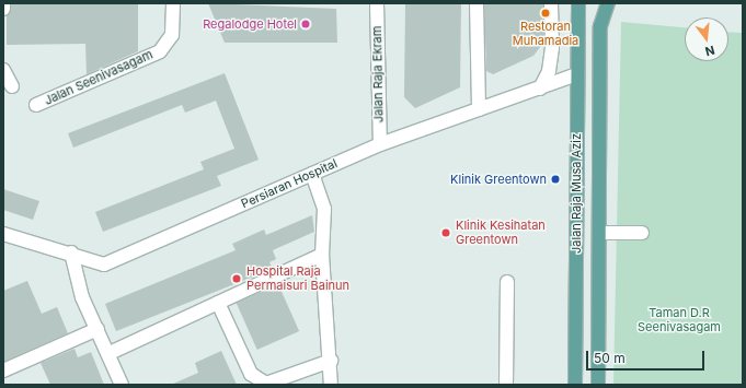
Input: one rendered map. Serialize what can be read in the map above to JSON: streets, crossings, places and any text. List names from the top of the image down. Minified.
{"streets":{"main road":["Jalan Raja Musa Aziz"],"street":["Jalan Raja Ekram","Jalan Seenivasagam","Persiaran Hospital"]},"crossings":[["Jalan Raja Ekram","Persiaran Hospital"],["Persiaran Hospital","Jalan Raja Musa Aziz"]],"parks":["Taman D.R Seenivasagam"],"places":["Restoran Muhamadia","Regalodge Hotel","Klinik Greentown","Klinik Kesihatan Greentown","Hospital Raja Permaisuri Bainun"],"scale_bar":"50 m","north":"bottom"}
